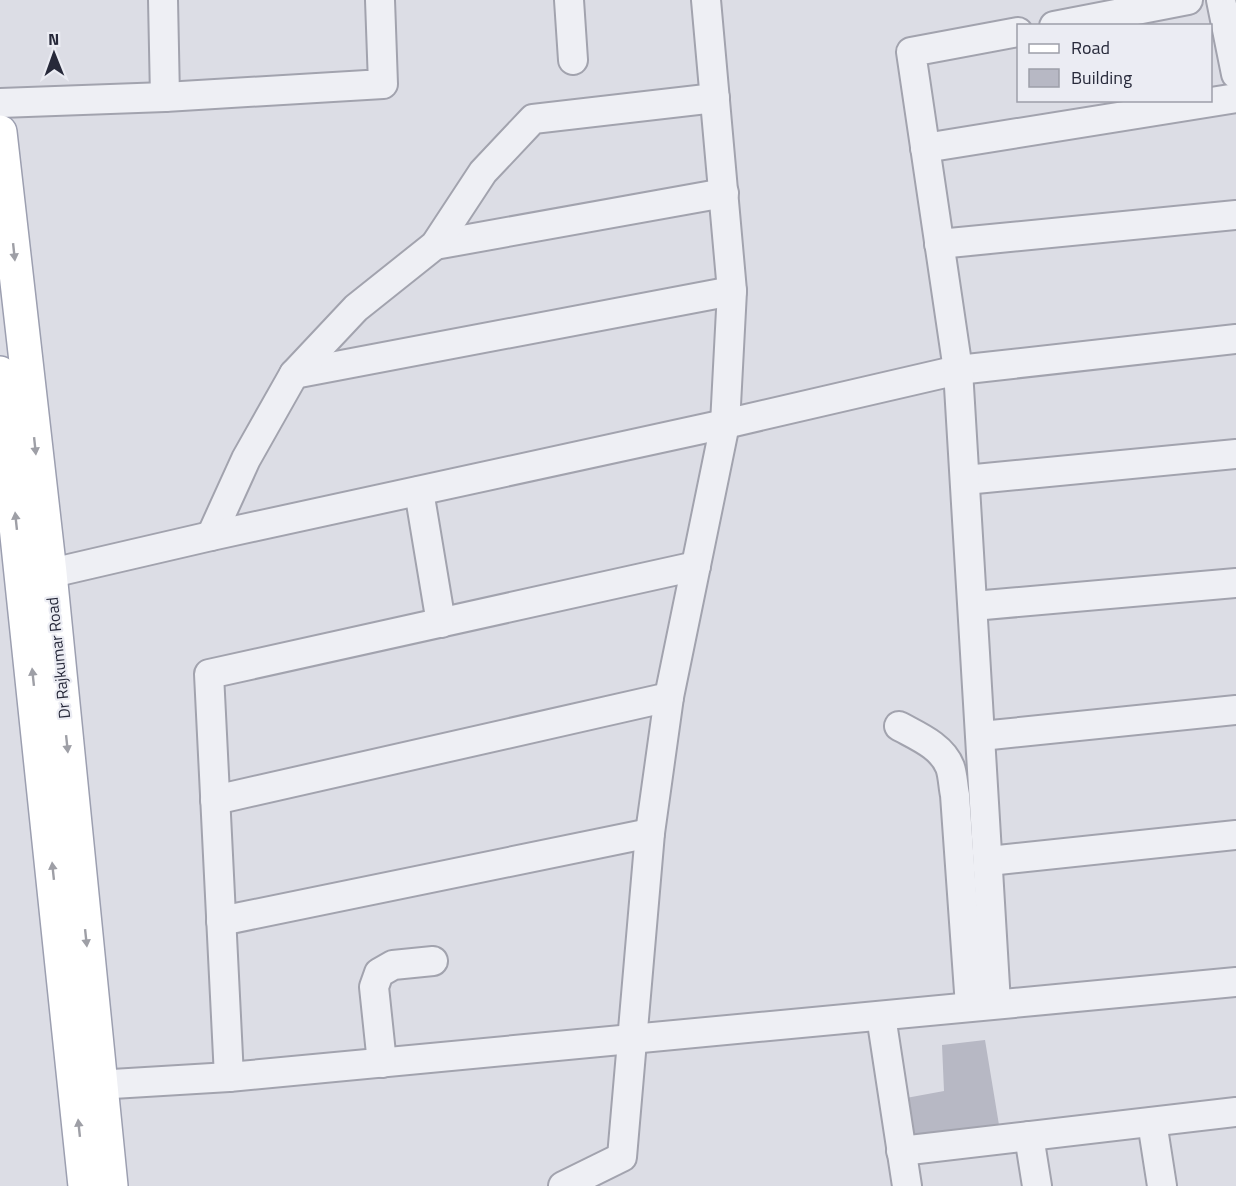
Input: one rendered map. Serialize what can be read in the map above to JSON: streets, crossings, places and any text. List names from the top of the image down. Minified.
{"streets":{"main road":["Dr Rajkumar Road"]},"legend":["Road","Building"],"north":"top"}
